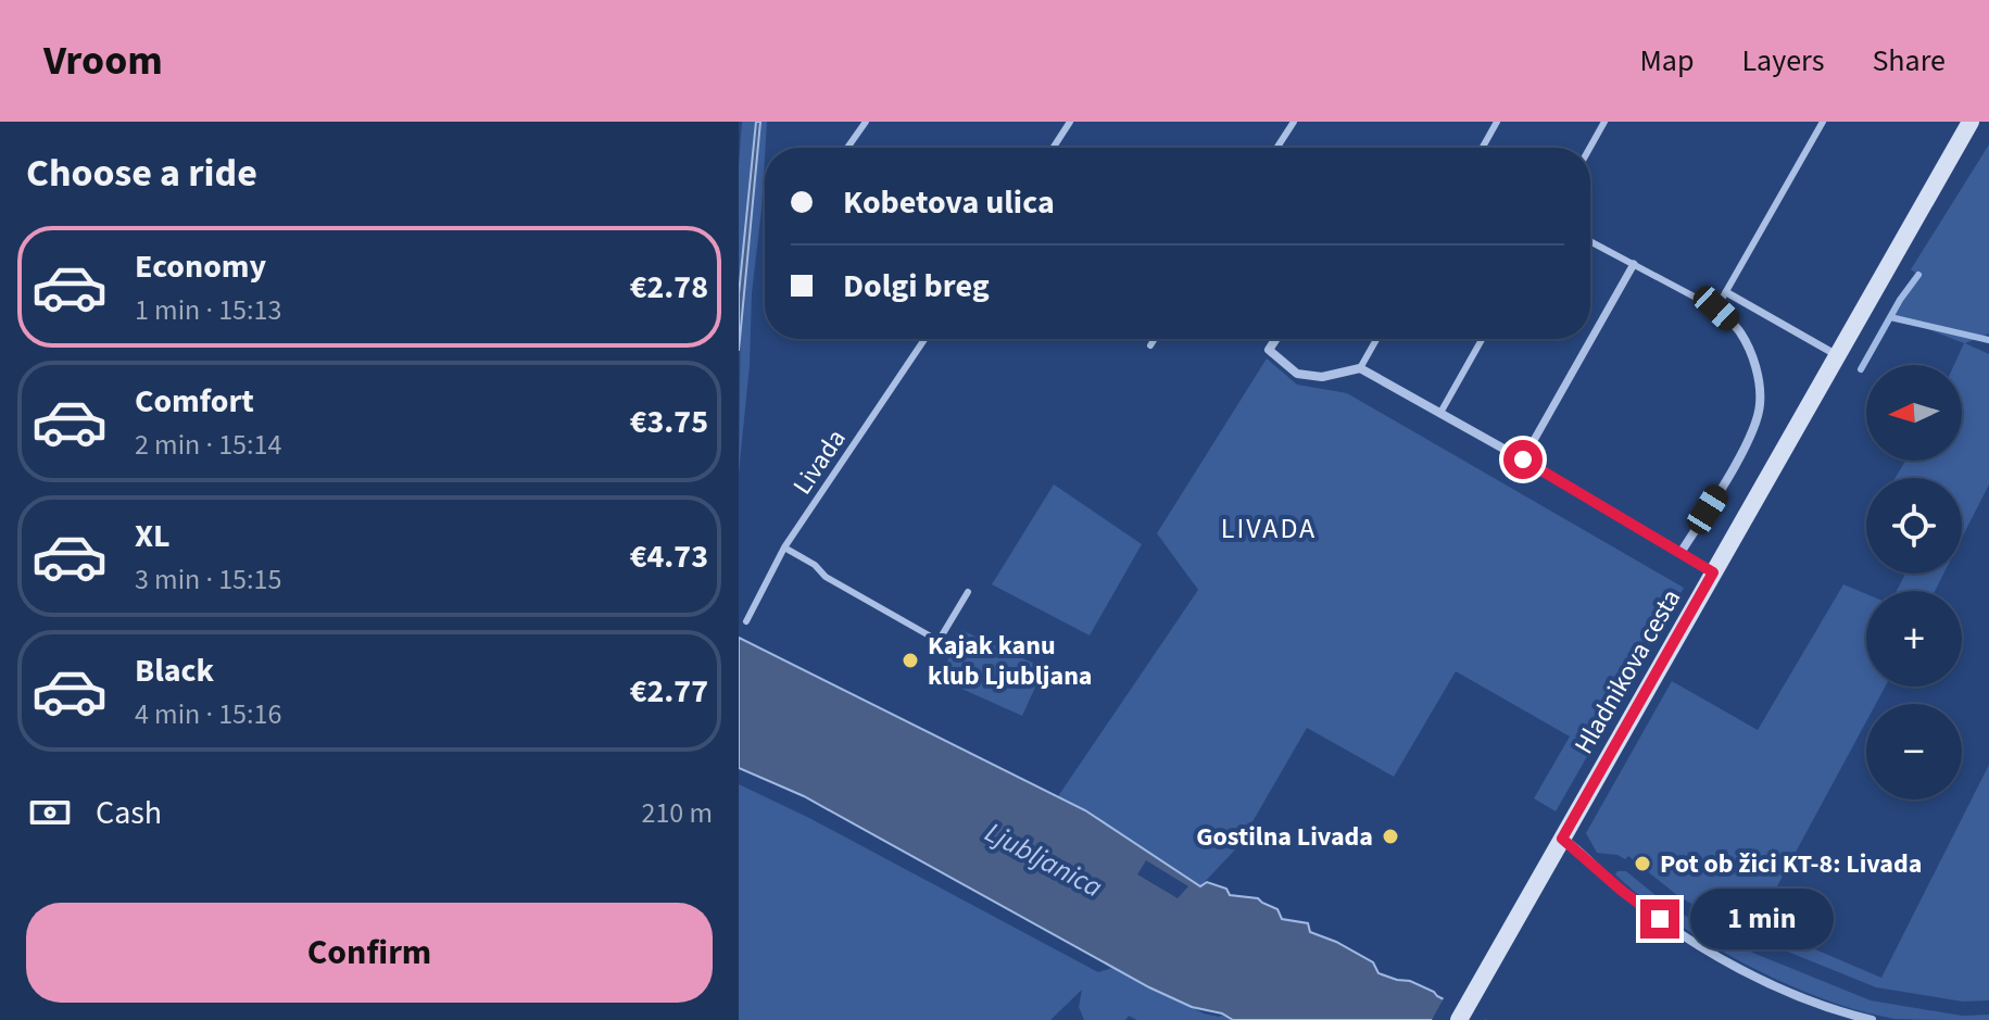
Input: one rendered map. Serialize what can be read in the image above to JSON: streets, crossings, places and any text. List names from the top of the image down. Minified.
{"streets":{"main road":["Hladnikova cesta"],"lane":["Livada"]},"districts":["LIVADA"],"water":["Ljubljanica"],"places":["Kajak kanu klub Ljubljana","Gostilna Livada","Pot ob žici KT-8: Livada"],"north":"left","page":{"header":"Vroom","nav":["Map","Layers","Share"],"heading":"Choose a ride","banner":["Kobetova ulica","Dolgi breg"],"list":[{"name":"Economy","note":"1 min · 15:13","value":"€2.78"},{"name":"Comfort","note":"2 min · 15:14","value":"€3.75"},{"name":"XL","note":"3 min · 15:15","value":"€4.73"},{"name":"Black","note":"4 min · 15:16","value":"€2.77"}],"map_buttons":["+","−"],"pay":["Cash","210 m"],"buttons":"Confirm","bubble":"1 min"}}
